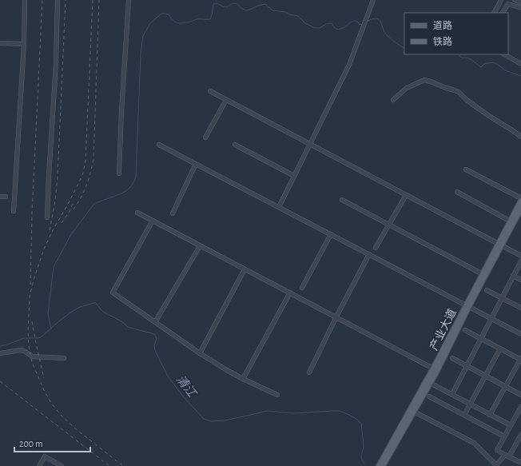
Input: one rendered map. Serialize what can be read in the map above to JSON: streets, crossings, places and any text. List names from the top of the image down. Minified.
{"streets":{"main road":["产业大道"]},"water":["清江"],"legend":["道路","铁路"],"scale_bar":"200 m"}
